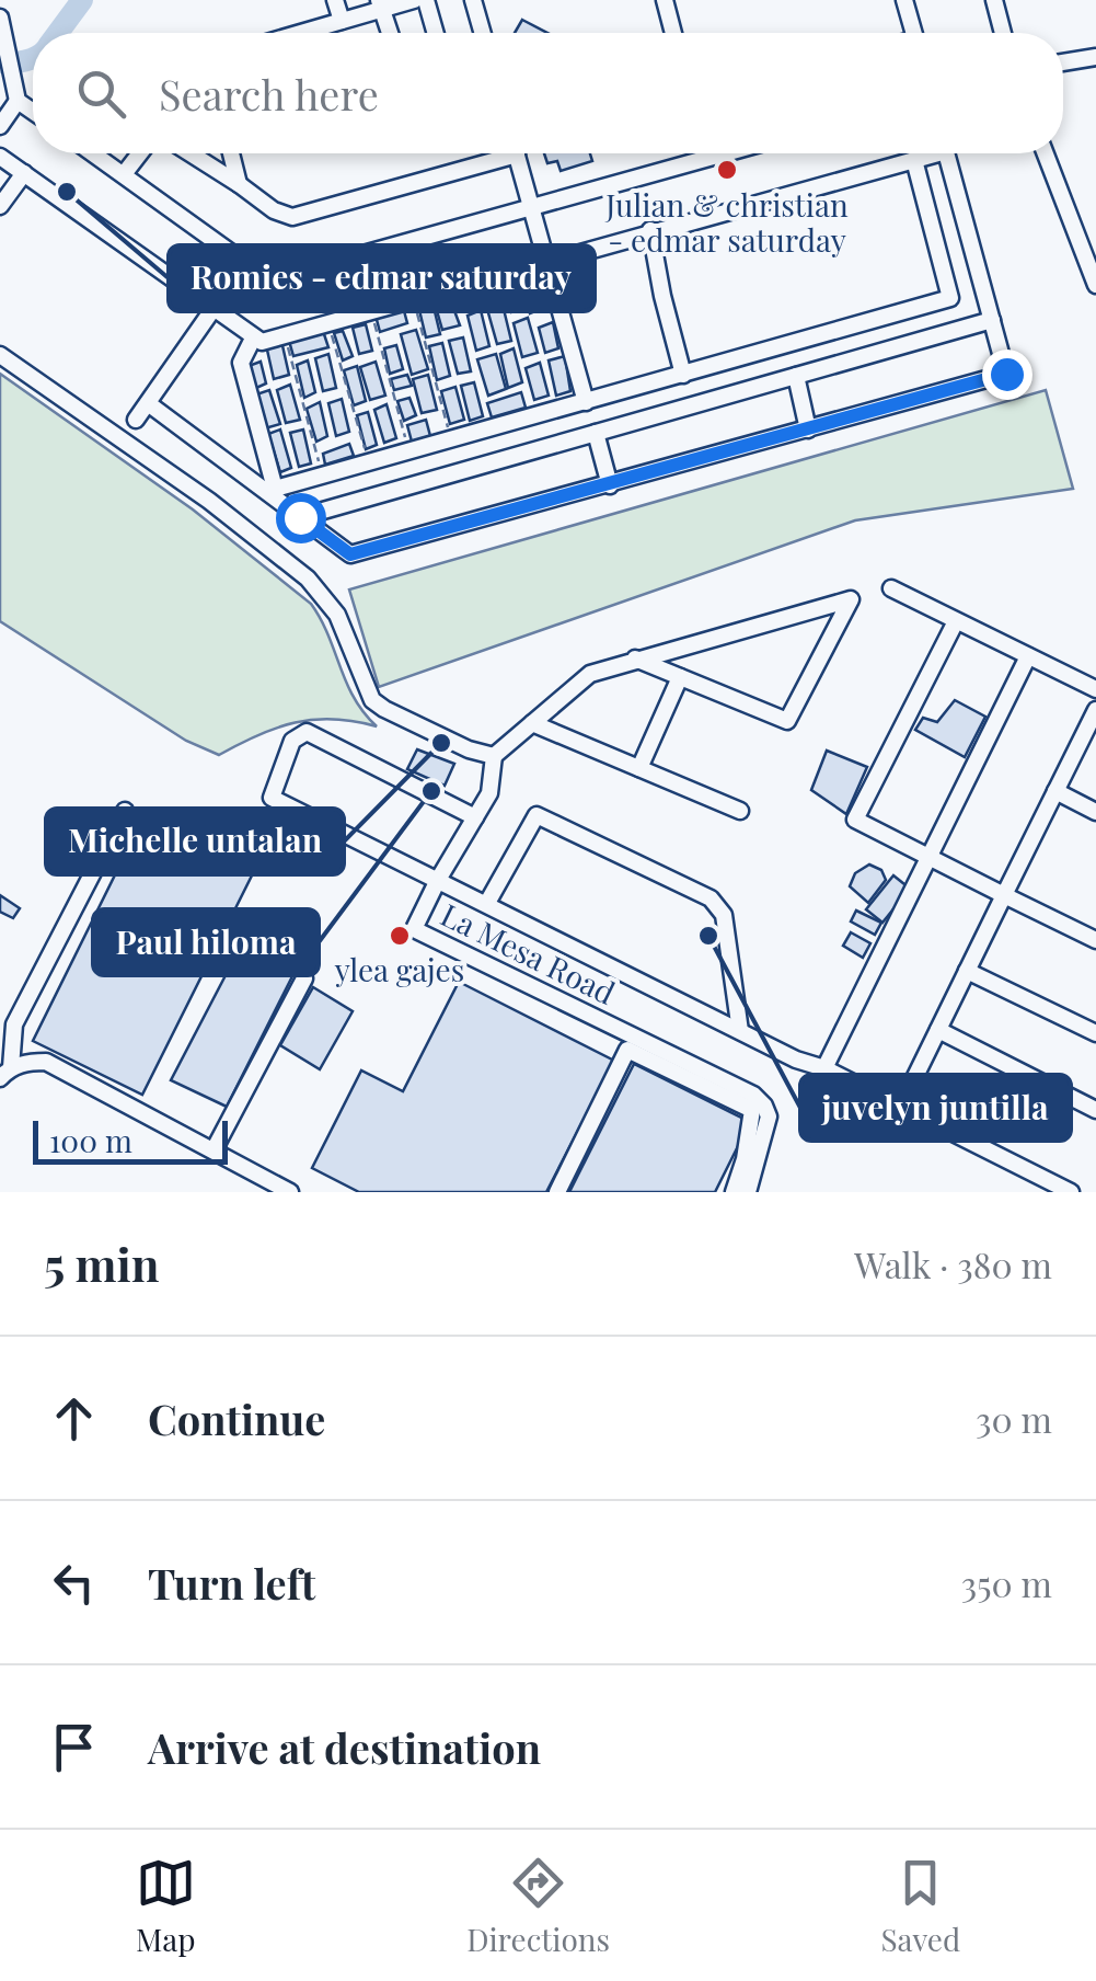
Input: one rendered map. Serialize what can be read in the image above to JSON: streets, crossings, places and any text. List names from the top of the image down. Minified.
{"streets":{"street":["La Mesa Road"]},"places":["Julian & christian - edmar saturday","Romies - edmar saturday","Michelle untalan","Paul hiloma","ylea gajes","juvelyn juntilla"],"scale_bar":"100 m","page":{"search":"Search here","scale":"100 m","heading":["5 min","Walk · 380 m"],"list":[["Continue","30 m"],["Turn left","350 m"],"Arrive at destination"],"nav":["Map","Directions","Saved"]}}
